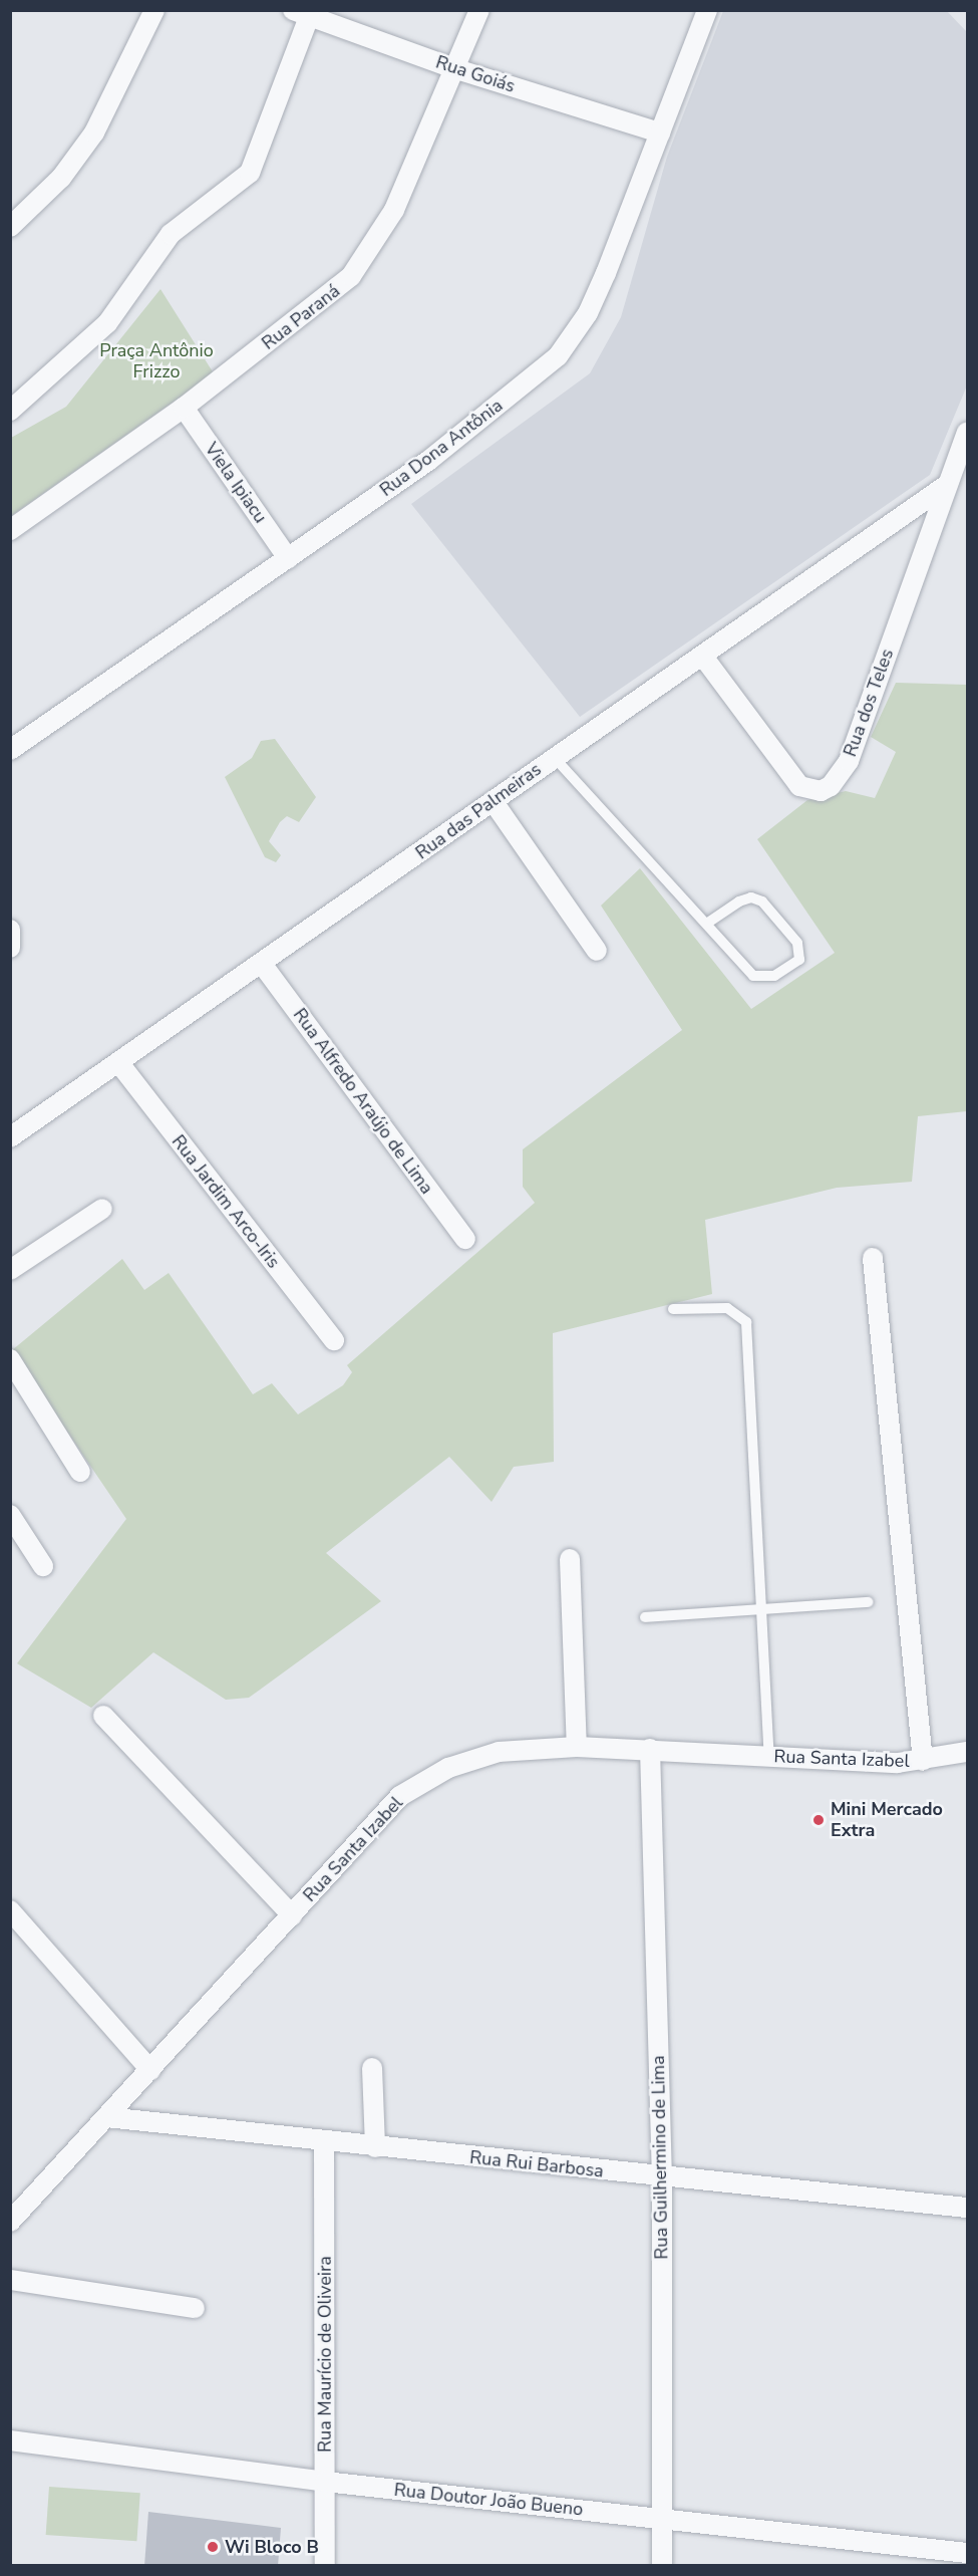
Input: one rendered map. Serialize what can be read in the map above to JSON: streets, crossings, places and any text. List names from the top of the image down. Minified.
{"streets":{"street":["Rua Goiás","Rua Paraná","Rua Dona Antônia","Viela Ipiacu","Rua dos Teles","Rua das Palmeiras","Rua Alfredo Araújo de Lima","Rua Jardim Arco-Iris","Rua Santa Izabel","Rua Guilhermino de Lima","Rua Rui Barbosa","Rua Maurício de Oliveira","Rua Doutor João Bueno"]},"crossings":[["Rua Goiás","Rua Paraná"],["Rua Goiás","Rua Dona Antônia"],["Rua Paraná","Viela Ipiacu"],["Rua Dona Antônia","Viela Ipiacu"],["Rua dos Teles","Rua das Palmeiras"],["Rua das Palmeiras","Rua Alfredo Araújo de Lima"],["Rua das Palmeiras","Rua Jardim Arco-Iris"],["Rua Santa Izabel","Rua Guilhermino de Lima"],["Rua Santa Izabel","Rua Rui Barbosa"],["Rua Guilhermino de Lima","Rua Rui Barbosa"],["Rua Guilhermino de Lima","Rua Doutor João Bueno"],["Rua Rui Barbosa","Rua Maurício de Oliveira"],["Rua Maurício de Oliveira","Rua Doutor João Bueno"]],"parks":["Praça Antônio Frizzo"],"places":["Mini Mercado Extra","Wi Bloco B"]}
